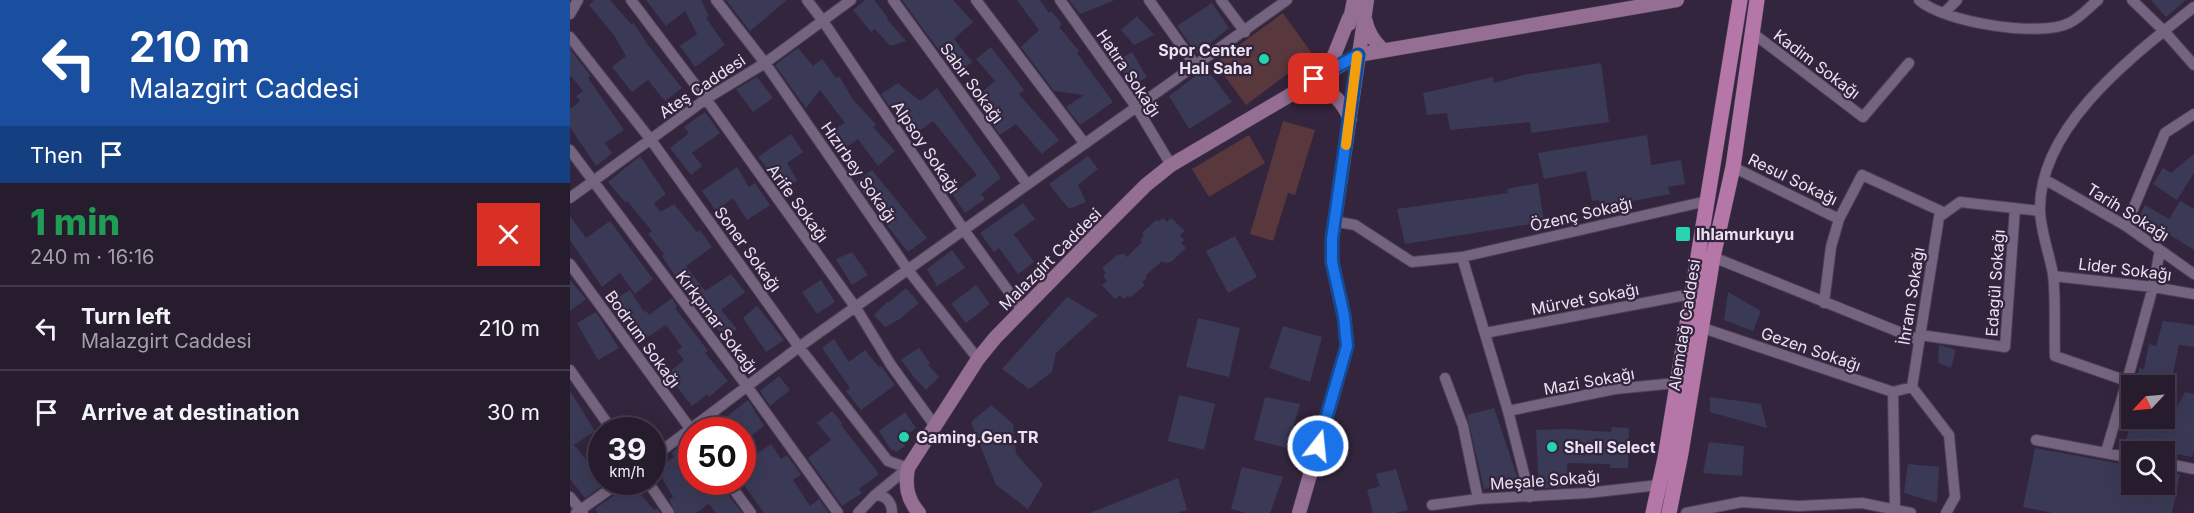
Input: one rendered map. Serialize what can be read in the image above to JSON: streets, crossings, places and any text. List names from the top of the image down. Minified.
{"streets":{"main road":["Malazgirt Caddesi","Alemdağ Caddesi"],"street":["Kadim Sokağı","Hatıra Sokağı","Sabır Sokağı","Ateş Caddesi","Alpsoy Sokağı","Hızırbey Sokağı","Resul Sokağı","Arife Sokağı","Tarih Sokağı","Özenç Sokağı","Soner Sokağı","Lider Sokağı","Edagül Sokağı","İhram Sokağı","Mürvet Sokağı","Kırkpınar Sokağı","Bodrum Sokağı","Gezen Sokağı","Mazi Sokağı","Meşale Sokağı"]},"crossings":[["Kadim Sokağı","Alemdağ Caddesi"],["Hatıra Sokağı","Malazgirt Caddesi"],["Ateş Caddesi","Alpsoy Sokağı"],["Ateş Caddesi","Hızırbey Sokağı"],["Ateş Caddesi","Arife Sokağı"],["Ateş Caddesi","Soner Sokağı"],["Ateş Caddesi","Kırkpınar Sokağı"],["Alpsoy Sokağı","Malazgirt Caddesi"],["Hızırbey Sokağı","Malazgirt Caddesi"],["Resul Sokağı","Alemdağ Caddesi"],["Arife Sokağı","Malazgirt Caddesi"],["Özenç Sokağı","Alemdağ Caddesi"],["Soner Sokağı","Malazgirt Caddesi"],["Edagül Sokağı","İhram Sokağı"],["Edagül Sokağı","Alemdağ Caddesi"],["Mürvet Sokağı","Alemdağ Caddesi"],["Alemdağ Caddesi","Gezen Sokağı"],["Alemdağ Caddesi","Mazi Sokağı"],["Alemdağ Caddesi","Meşale Sokağı"]],"places":{"other":["Spor Center Halı Saha","Gaming.Gen.TR","Shell Select"],"transit":["Ihlamurkuyu"]},"north":"bottom left","page":{"turn":["210 m","Malazgirt Caddesi"],"then":"Then","heading":["1 min","240 m · 16:16"],"list":[{"name":"Turn left","note":"Malazgirt Caddesi","value":"210 m"},{"name":"Arrive at destination","value":"30 m"}],"speed":"39 km/h","limit":"50"}}
